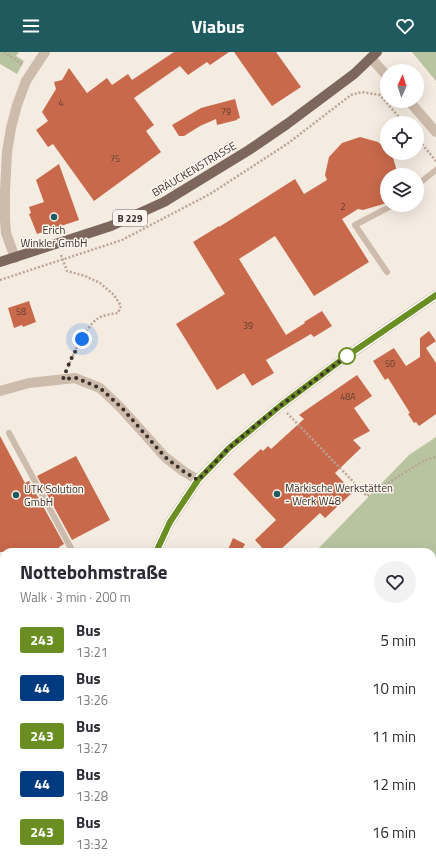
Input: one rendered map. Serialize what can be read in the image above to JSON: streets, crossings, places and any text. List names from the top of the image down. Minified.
{"streets":{"main road":["BRÄUCKENSTRASSE","B 229"]},"places":["Erich Winkler GmbH","Märkische Werkstätten - Werk W48","UTK Solution GmbH"],"lines":["bus line 243"],"house_numbers":["4","79","75","2","58","39","50","48A"],"north":"top","page":{"header":"Viabus","heading":["Nottebohmstraße","Walk · 3 min · 200 m"],"list":[{"mark":"243","name":"Bus","note":"13:21","value":"5 min"},{"mark":"44","name":"Bus","note":"13:26","value":"10 min"},{"mark":"243","name":"Bus","note":"13:27","value":"11 min"},{"mark":"44","name":"Bus","note":"13:28","value":"12 min"},{"mark":"243","name":"Bus","note":"13:32","value":"16 min"}]}}
